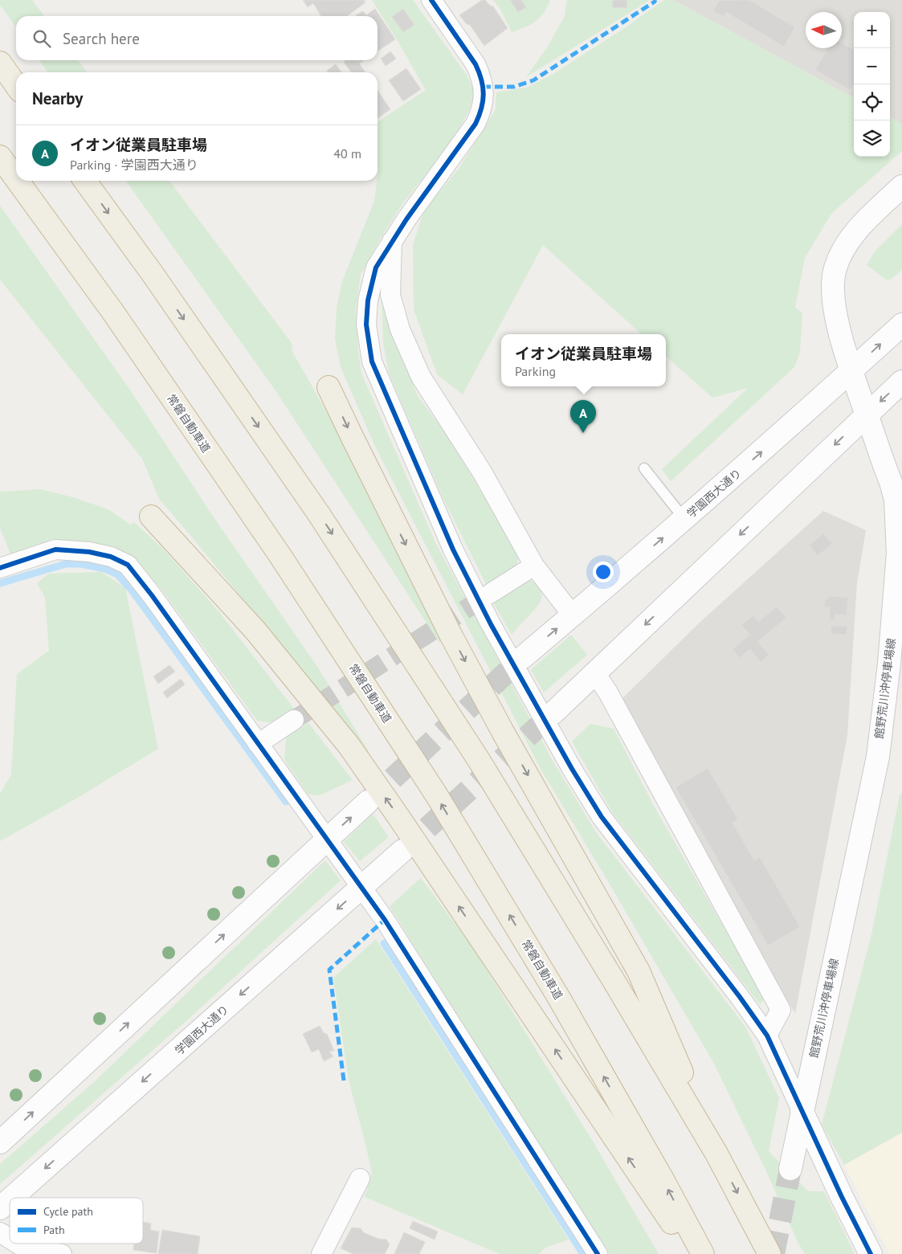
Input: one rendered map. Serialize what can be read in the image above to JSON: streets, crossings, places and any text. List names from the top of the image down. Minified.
{"streets":{"highway":["常磐自動車道"],"main road":["学園西大通り","館野荒川沖停車場線"]},"crossings":[["学園西大通り","館野荒川沖停車場線"]],"legend":["Cycle path","Path"],"north":"left","page":{"map_buttons":["+","−"],"search":"Search here","heading":"Nearby","list":[{"mark":"A","name":"イオン従業員駐車場","note":"Parking · 学園西大通り","value":"40 m"}],"popup":["イオン従業員駐車場","Parking"],"pins":"A"}}
